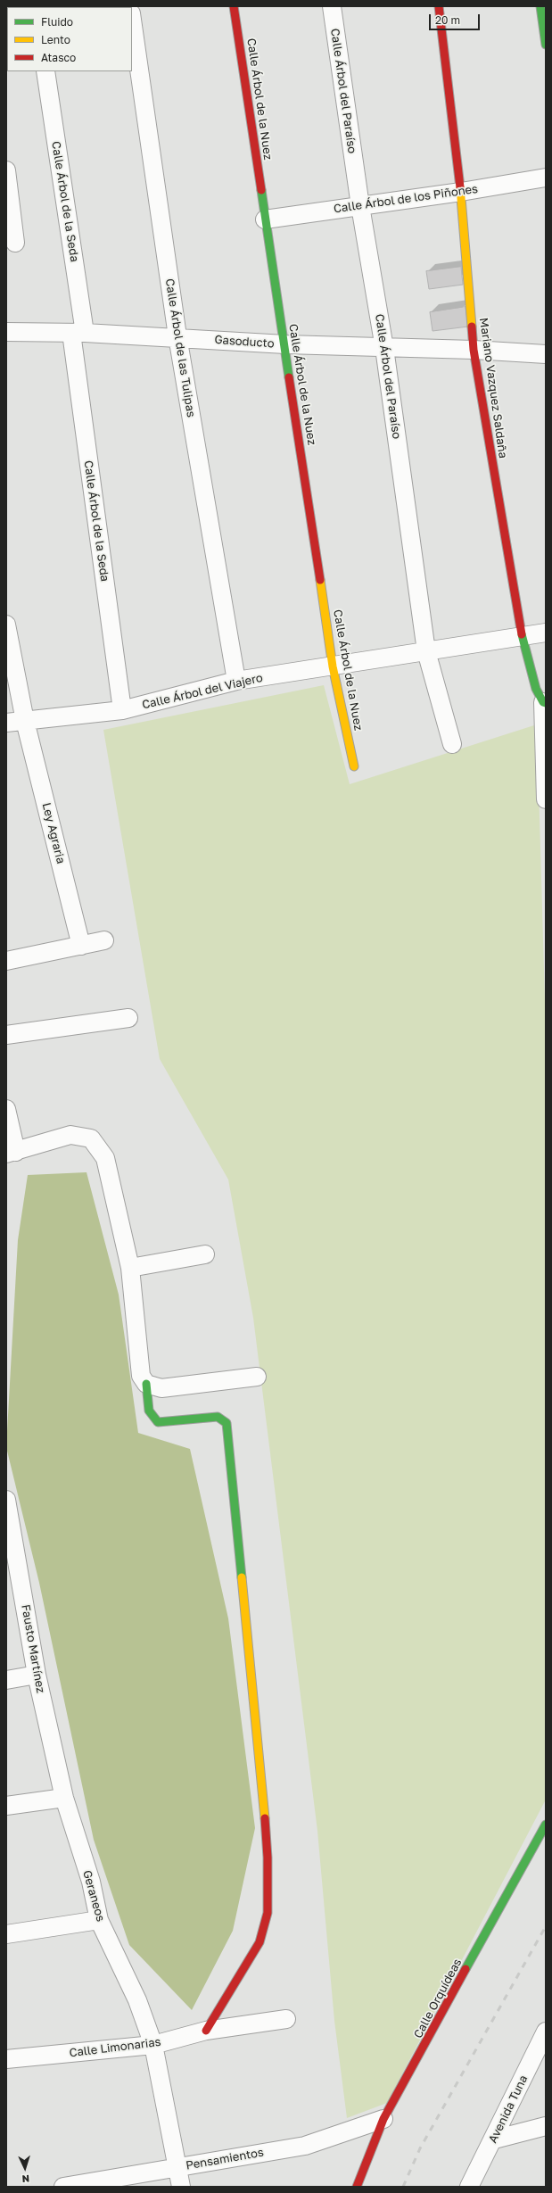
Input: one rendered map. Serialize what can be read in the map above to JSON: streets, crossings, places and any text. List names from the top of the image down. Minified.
{"streets":{"street":["Calle Árbol del Paraíso","Calle Árbol de la Nuez","Calle Árbol de los Piñones","Calle Árbol de la Seda","Gasoducto","Calle Árbol de las Tulipas","Mariano Vazquez Saldaña","Calle Árbol del Viajero","Ley Agraria","Fausto Martínez","Geraneos","Calle Orquídeas","Calle Limonarias","Avenida Tuna","Pensamientos"]},"crossings":[["Calle Árbol del Paraíso","Calle Árbol de los Piñones"],["Calle Árbol del Paraíso","Gasoducto"],["Calle Árbol del Paraíso","Calle Árbol del Viajero"],["Calle Árbol de la Nuez","Calle Árbol de los Piñones"],["Calle Árbol de la Nuez","Gasoducto"],["Calle Árbol de la Nuez","Calle Árbol del Viajero"],["Calle Árbol de los Piñones","Mariano Vazquez Saldaña"],["Calle Árbol de la Seda","Gasoducto"],["Calle Árbol de la Seda","Calle Árbol del Viajero"],["Gasoducto","Calle Árbol de las Tulipas"],["Gasoducto","Mariano Vazquez Saldaña"],["Calle Árbol de las Tulipas","Calle Árbol del Viajero"],["Mariano Vazquez Saldaña","Calle Árbol del Viajero"],["Calle Árbol del Viajero","Ley Agraria"],["Fausto Martínez","Geraneos"],["Geraneos","Calle Limonarias"],["Geraneos","Pensamientos"],["Calle Orquídeas","Pensamientos"]],"legend":["Fluido","Lento","Atasco"],"scale_bar":"20 m","north":"bottom"}
